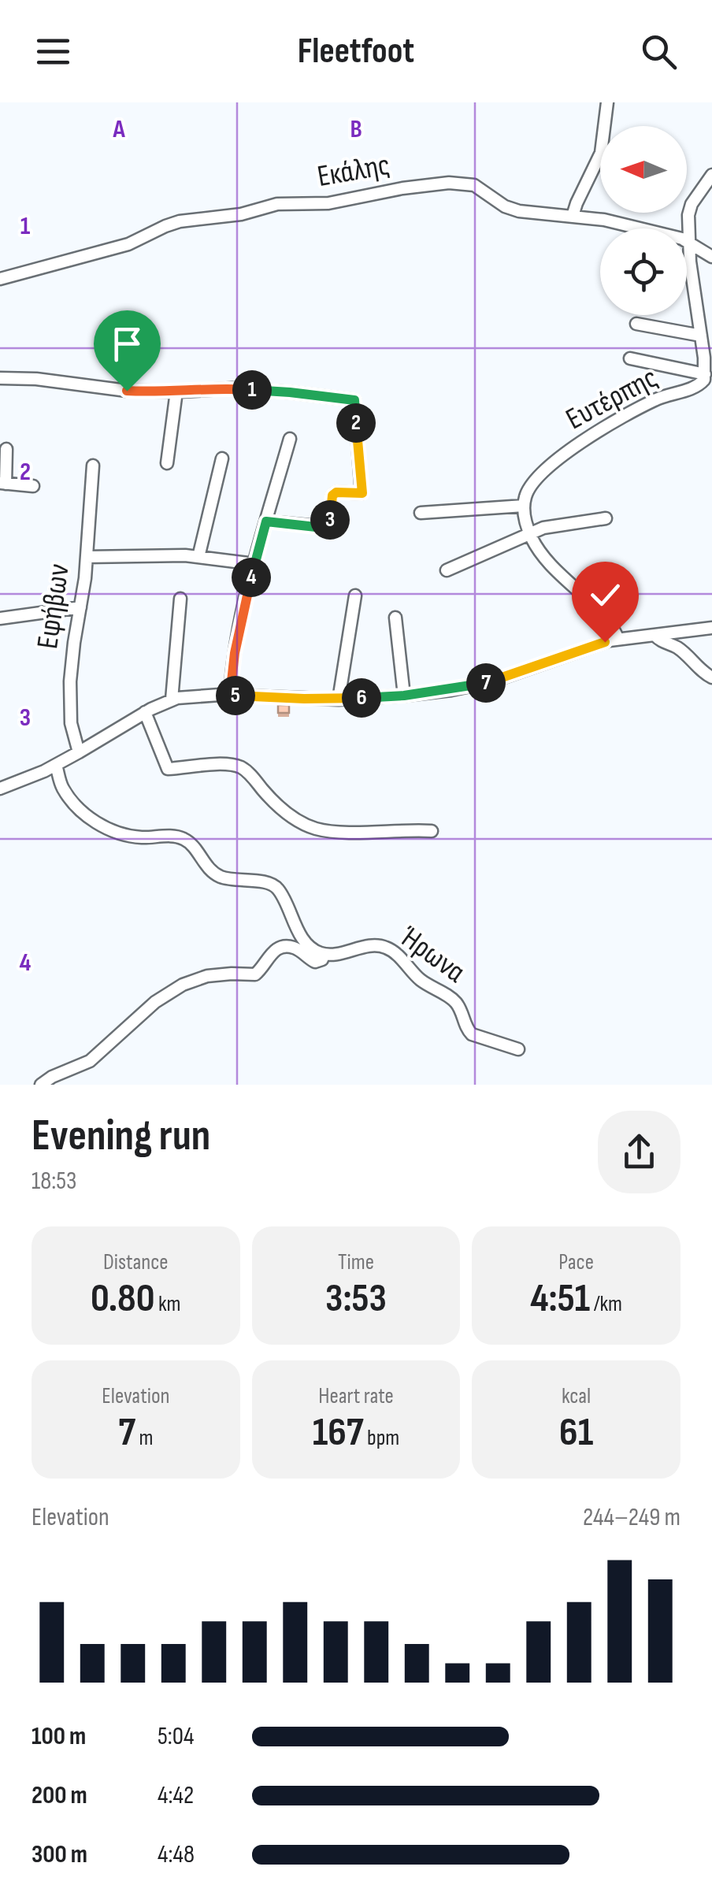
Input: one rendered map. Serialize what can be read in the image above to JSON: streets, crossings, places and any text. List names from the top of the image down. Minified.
{"streets":{"street":["Εκάλης","Ευτέρπης","Εφήβων","Ήρωνα"]},"north":"left","page":{"header":"Fleetfoot","pins":["1","2","3","4","7","5","6"],"heading":["Evening run","18:53"],"stats":[["Distance","0.80 km"],["Time","3:53"],["Pace","4:51 /km"],["Elevation","7 m"],["Heart rate","167 bpm"],["kcal","61"]],"chart":["Elevation","244–249 m"],"list":[{"name":"100 m","note":"5:04"},{"name":"200 m","note":"4:42"},{"name":"300 m","note":"4:48"}]},"grid":{"columns":["A","B"],"rows":["1","2","3","4"]}}
